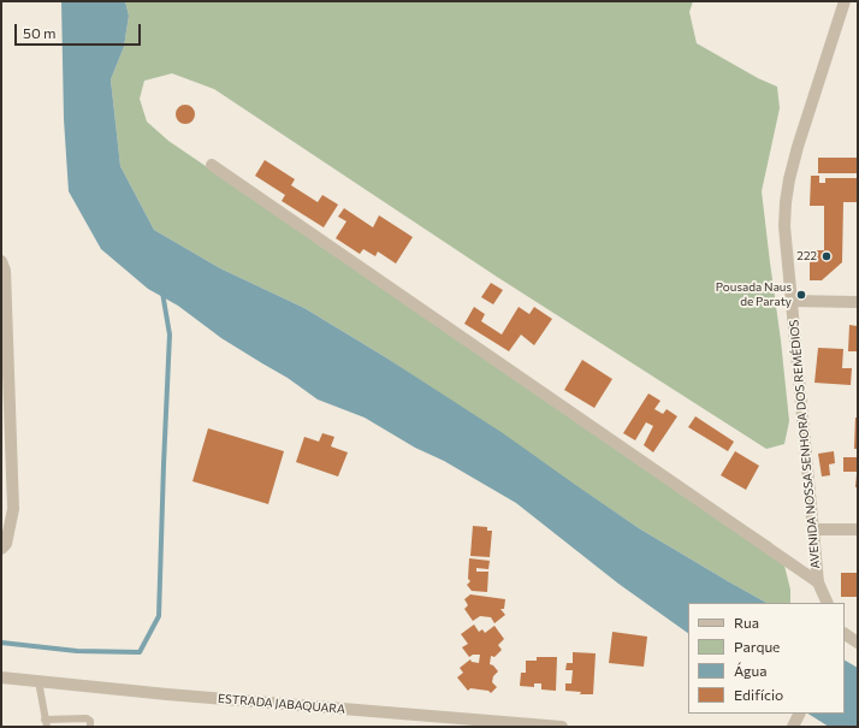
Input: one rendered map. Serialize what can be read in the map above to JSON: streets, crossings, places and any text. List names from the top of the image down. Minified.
{"streets":{"street":["AVENIDA NOSSA SENHORA DOS REMÉDIOS","ESTRADA JABAQUARA"]},"places":["222","Pousada Naus de Paraty"],"legend":["Rua","Parque","Água","Edifício"],"scale_bar":"50 m"}
